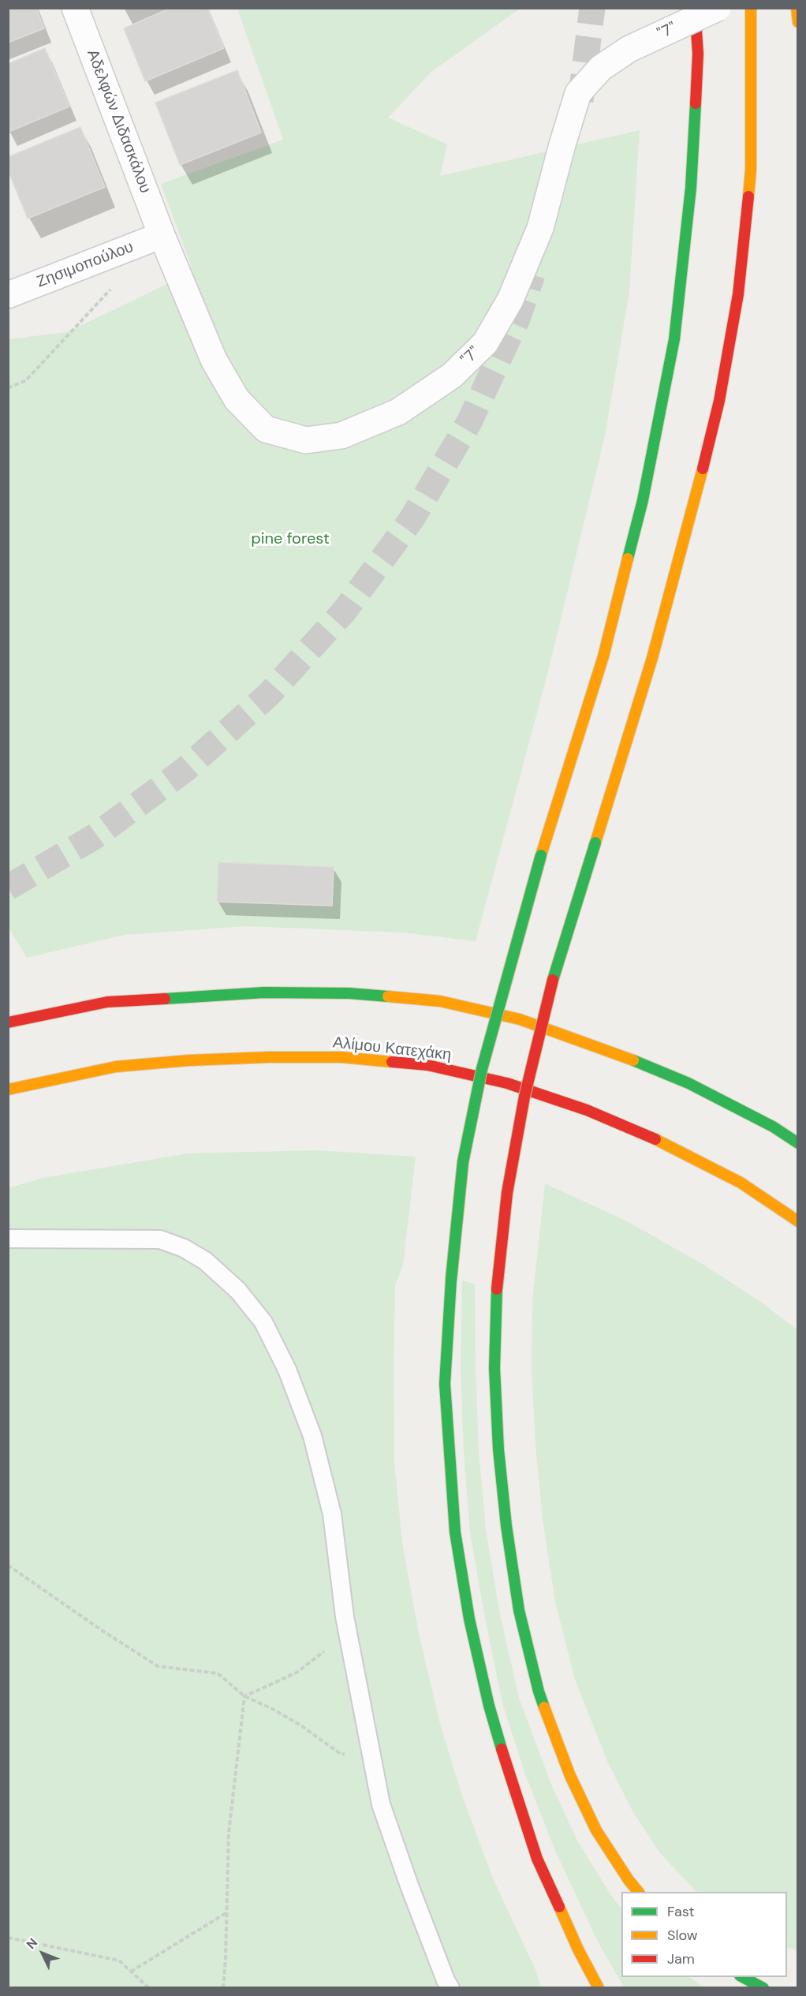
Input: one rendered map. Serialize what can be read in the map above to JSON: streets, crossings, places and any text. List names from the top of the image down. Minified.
{"streets":{"main road":["Αλίμου Κατεχάκη"],"street":["\"7\"","Αδελφών Διδασκάλου","Ζησιμοπούλου"]},"crossings":[["\"7\"","Αδελφών Διδασκάλου"],["\"7\"","Ζησιμοπούλου"],["Αδελφών Διδασκάλου","Ζησιμοπούλου"]],"parks":["pine forest"],"legend":["Fast","Slow","Jam"],"north":"top left"}
